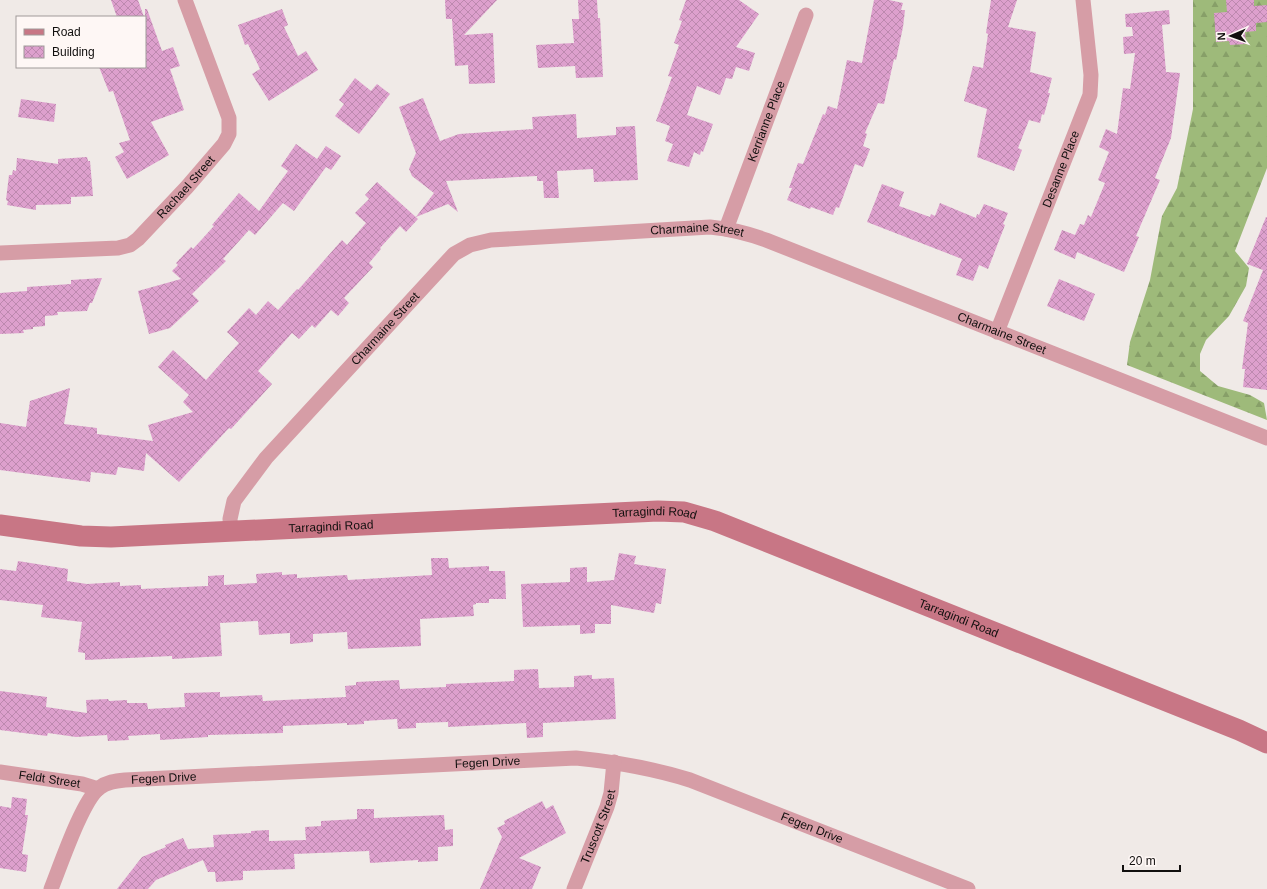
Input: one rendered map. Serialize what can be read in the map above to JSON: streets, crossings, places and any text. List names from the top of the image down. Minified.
{"streets":{"street":["Kerrianne Place","Desanne Place","Rachael Street","Charmaine Street","Tarragindi Road","Fegen Drive","Feldt Street","Truscott Street"]},"crossings":[["Kerrianne Place","Charmaine Street"],["Desanne Place","Charmaine Street"],["Charmaine Street","Tarragindi Road"],["Fegen Drive","Feldt Street"],["Fegen Drive","Truscott Street"]],"legend":["Road","Building"],"scale_bar":"20 m","north":"left"}
